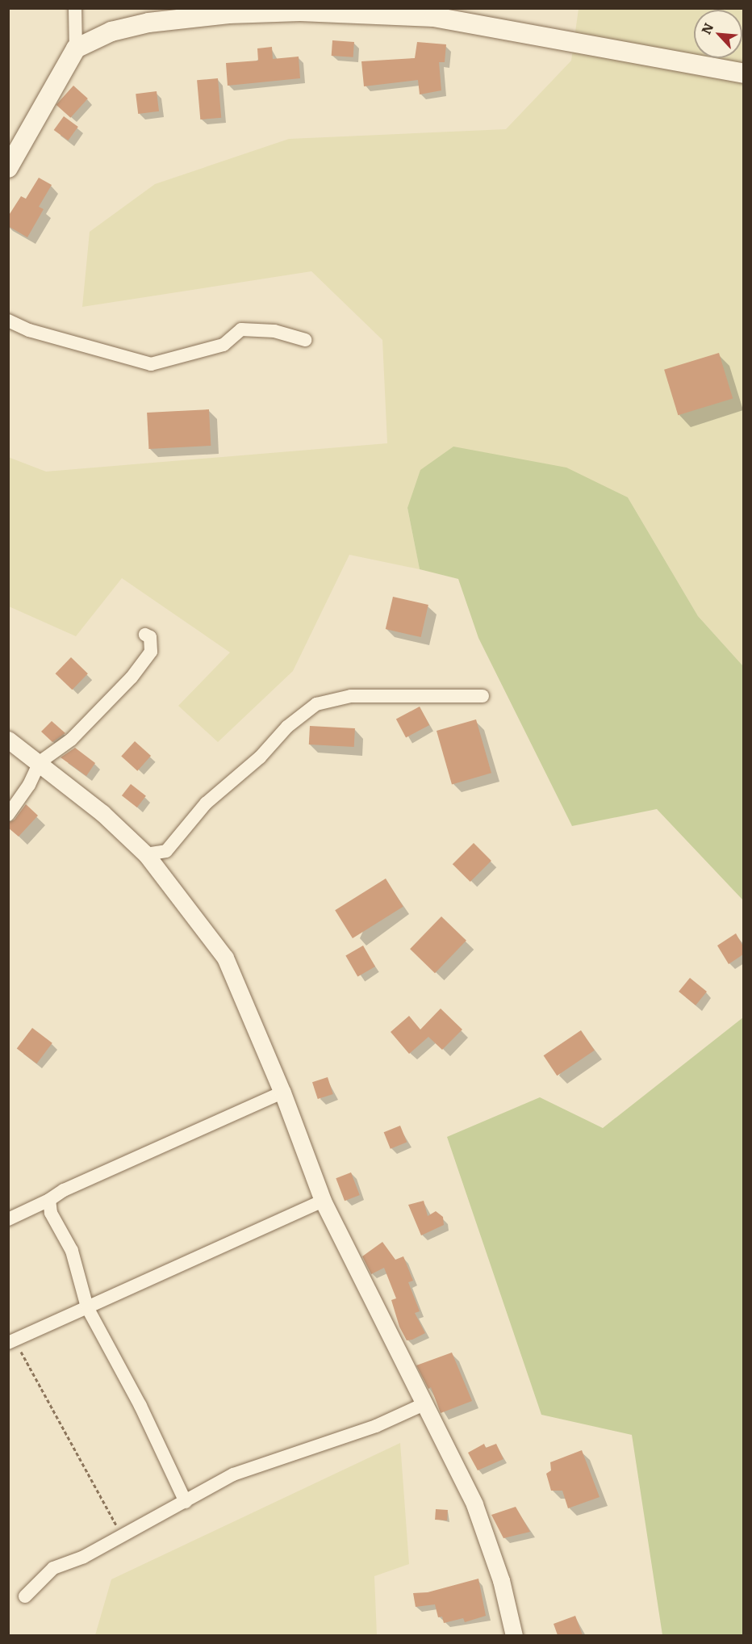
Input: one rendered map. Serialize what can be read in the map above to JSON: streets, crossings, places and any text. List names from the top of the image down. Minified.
{"north":"top left"}
